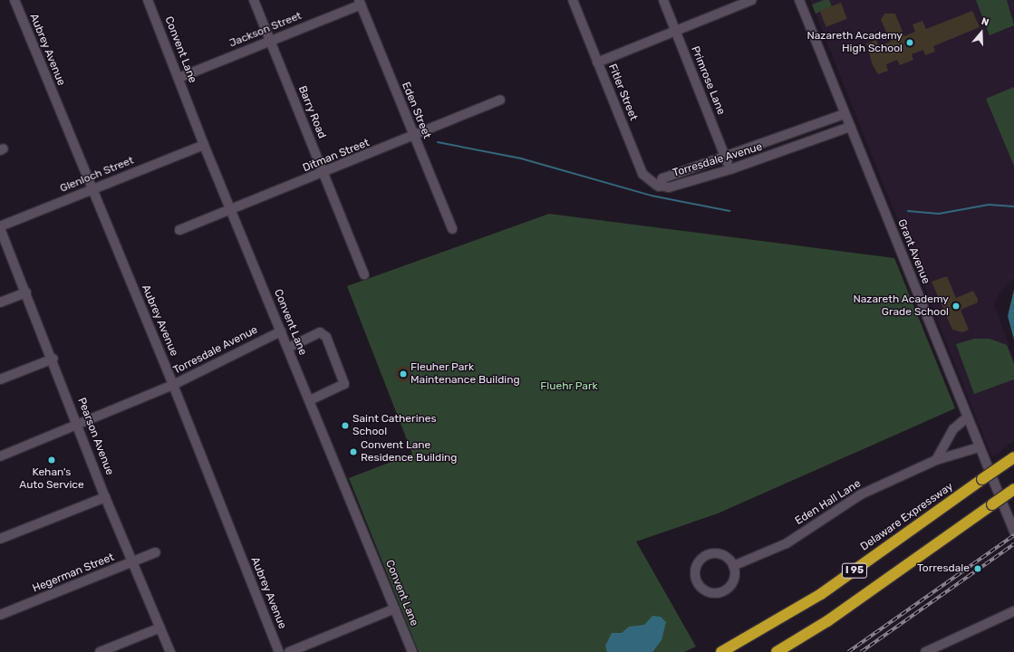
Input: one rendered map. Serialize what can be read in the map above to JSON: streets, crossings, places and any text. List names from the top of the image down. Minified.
{"streets":{"highway":["Delaware Expressway","I 95"],"street":["Jackson Street","Aubrey Avenue","Convent Lane","Primrose Lane","Fitler Street","Eden Street","Barry Road","Ditman Street","Torresdale Avenue","Glenloch Street","Grant Avenue","Pearson Avenue","Eden Hall Lane","Hegerman Street"]},"crossings":[["Jackson Street","Convent Lane"],["Jackson Street","Eden Street"],["Jackson Street","Barry Road"],["Aubrey Avenue","Torresdale Avenue"],["Aubrey Avenue","Glenloch Street"],["Convent Lane","Ditman Street"],["Convent Lane","Torresdale Avenue"],["Convent Lane","Glenloch Street"],["Primrose Lane","Torresdale Avenue"],["Fitler Street","Torresdale Avenue"],["Eden Street","Ditman Street"],["Barry Road","Ditman Street"],["Torresdale Avenue","Grant Avenue"],["Torresdale Avenue","Pearson Avenue"],["Glenloch Street","Pearson Avenue"],["Grant Avenue","Eden Hall Lane"],["Pearson Avenue","Hegerman Street"]],"parks":["Fluehr Park"],"places":["Nazareth Academy High School","Nazareth Academy Grade School","Fleuher Park Maintenance Building","Saint Catherines School","Convent Lane Residence Building","Kehan's Auto Service","Torresdale"],"north":"top"}
